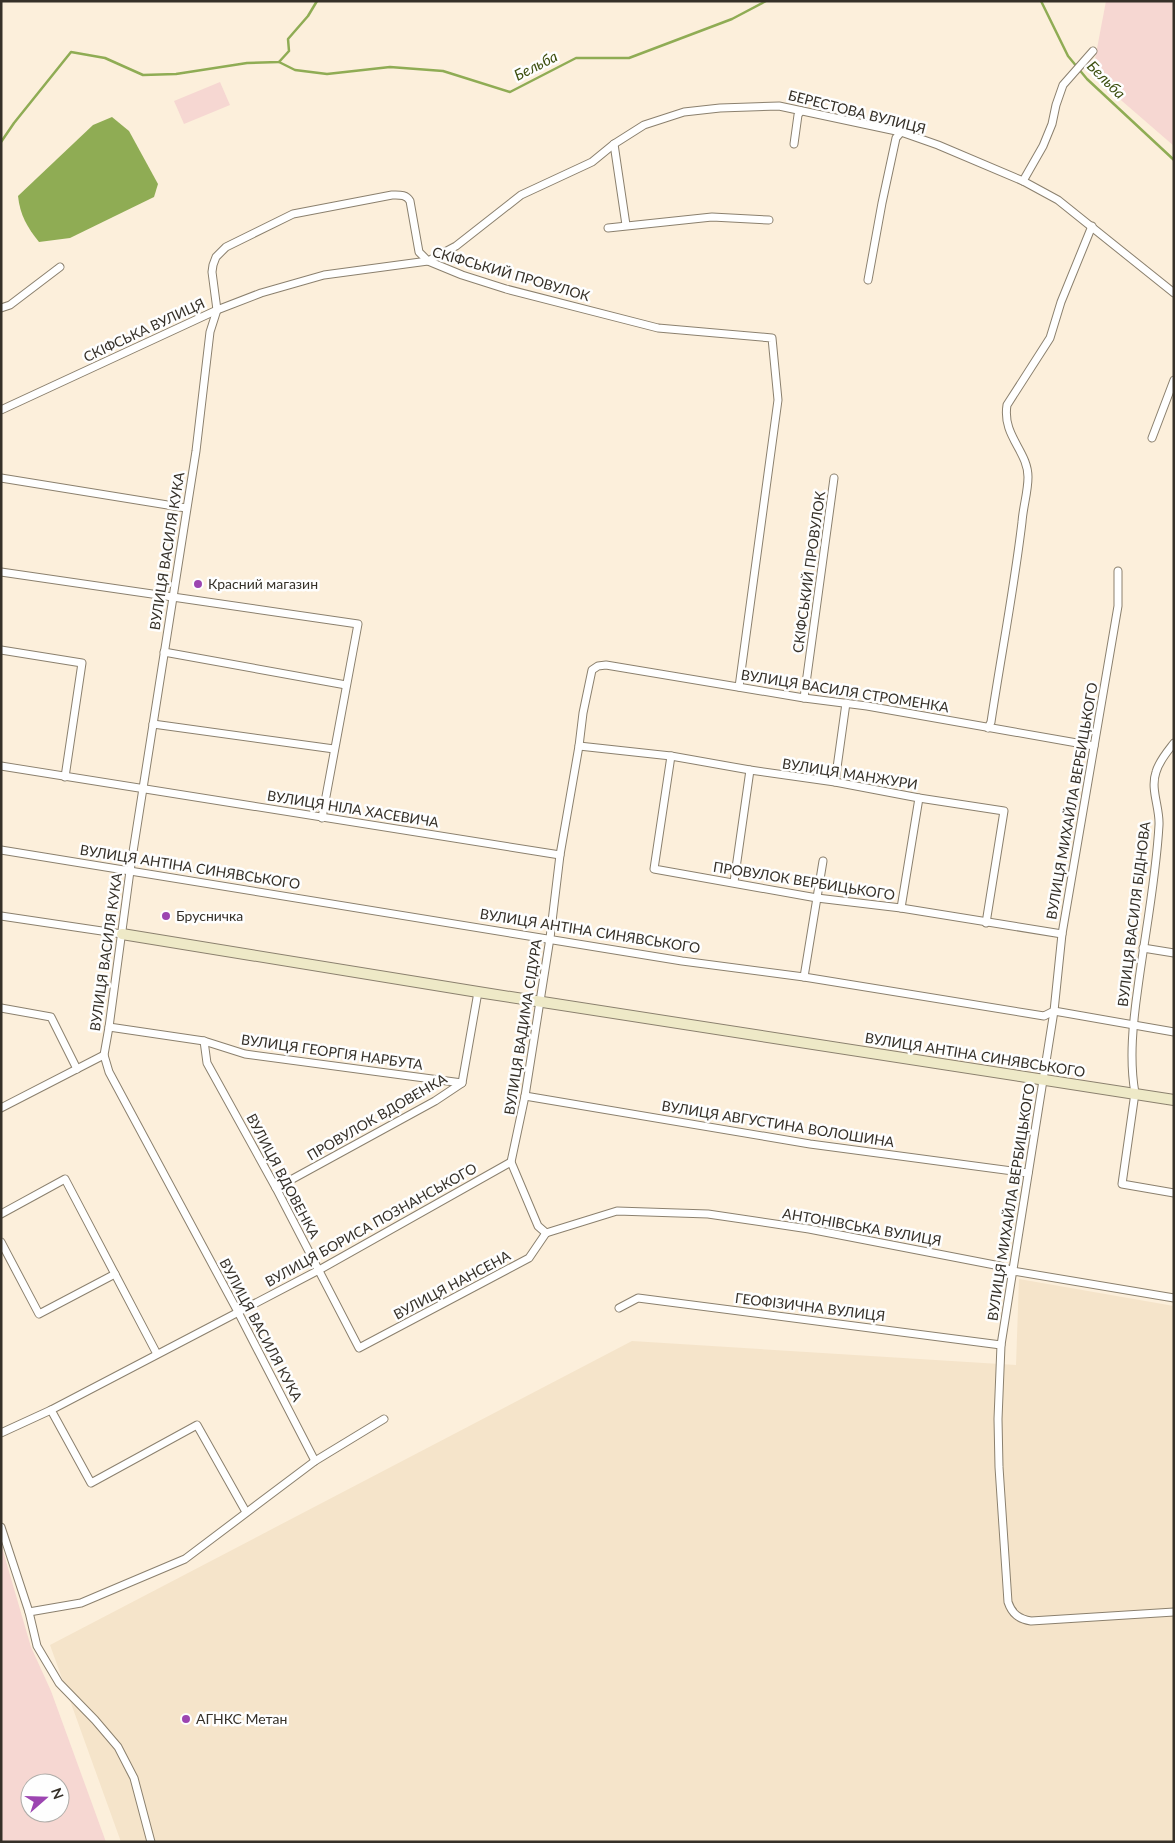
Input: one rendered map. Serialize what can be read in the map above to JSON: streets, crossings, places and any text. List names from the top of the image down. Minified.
{"streets":{"street":["БЕРЕСТОВА ВУЛИЦЯ","СКІФСЬКИЙ ПРОВУЛОК","СКІФСЬКА ВУЛИЦЯ","ВУЛИЦЯ ВАСИЛЯ КУКА","ВУЛИЦЯ ВАСИЛЯ СТРОМЕНКА","ВУЛИЦЯ МАНЖУРИ","ВУЛИЦЯ МИХАЙЛА ВЕРБИЦЬКОГО","ВУЛИЦЯ НІЛА ХАСЕВИЧА","ВУЛИЦЯ АНТІНА СИНЯВСЬКОГО","ПРОВУЛОК ВЕРБИЦЬКОГО","ВУЛИЦЯ ВАСИЛЯ БІДНОВА","ВУЛИЦЯ ВАДИМА СІДУРА","ВУЛИЦЯ ГЕОРГІЯ НАРБУТА","ПРОВУЛОК ВДОВЕНКА","ВУЛИЦЯ АВГУСТИНА ВОЛОШИНА","ВУЛИЦЯ ВДОВЕНКА","ВУЛИЦЯ БОРИСА ПОЗНАНСЬКОГО","АНТОНІВСЬКА ВУЛИЦЯ","ВУЛИЦЯ НАНСЕНА","ГЕОФІЗИЧНА ВУЛИЦЯ"]},"crossings":[["БЕРЕСТОВА ВУЛИЦЯ","СКІФСЬКИЙ ПРОВУЛОК"],["БЕРЕСТОВА ВУЛИЦЯ","СКІФСЬКА ВУЛИЦЯ"],["СКІФСЬКИЙ ПРОВУЛОК","СКІФСЬКА ВУЛИЦЯ"],["СКІФСЬКИЙ ПРОВУЛОК","ВУЛИЦЯ ВАСИЛЯ КУКА"],["СКІФСЬКИЙ ПРОВУЛОК","ВУЛИЦЯ ВАСИЛЯ СТРОМЕНКА"],["СКІФСЬКА ВУЛИЦЯ","ВУЛИЦЯ ВАСИЛЯ КУКА"],["ВУЛИЦЯ ВАСИЛЯ КУКА","ВУЛИЦЯ НІЛА ХАСЕВИЧА"],["ВУЛИЦЯ ВАСИЛЯ КУКА","ВУЛИЦЯ АНТІНА СИНЯВСЬКОГО"],["ВУЛИЦЯ ВАСИЛЯ КУКА","ВУЛИЦЯ ГЕОРГІЯ НАРБУТА"],["ВУЛИЦЯ ВАСИЛЯ КУКА","ВУЛИЦЯ БОРИСА ПОЗНАНСЬКОГО"],["ВУЛИЦЯ ВАСИЛЯ СТРОМЕНКА","ВУЛИЦЯ МИХАЙЛА ВЕРБИЦЬКОГО"],["ВУЛИЦЯ ВАСИЛЯ СТРОМЕНКА","ВУЛИЦЯ ВАДИМА СІДУРА"],["ВУЛИЦЯ МАНЖУРИ","ПРОВУЛОК ВЕРБИЦЬКОГО"],["ВУЛИЦЯ МАНЖУРИ","ВУЛИЦЯ ВАДИМА СІДУРА"],["ВУЛИЦЯ МИХАЙЛА ВЕРБИЦЬКОГО","ВУЛИЦЯ АНТІНА СИНЯВСЬКОГО"],["ВУЛИЦЯ МИХАЙЛА ВЕРБИЦЬКОГО","ПРОВУЛОК ВЕРБИЦЬКОГО"],["ВУЛИЦЯ МИХАЙЛА ВЕРБИЦЬКОГО","ВУЛИЦЯ АВГУСТИНА ВОЛОШИНА"],["ВУЛИЦЯ МИХАЙЛА ВЕРБИЦЬКОГО","АНТОНІВСЬКА ВУЛИЦЯ"],["ВУЛИЦЯ МИХАЙЛА ВЕРБИЦЬКОГО","ГЕОФІЗИЧНА ВУЛИЦЯ"],["ВУЛИЦЯ НІЛА ХАСЕВИЧА","ВУЛИЦЯ ВАДИМА СІДУРА"],["ВУЛИЦЯ АНТІНА СИНЯВСЬКОГО","ВУЛИЦЯ ВАСИЛЯ БІДНОВА"],["ВУЛИЦЯ АНТІНА СИНЯВСЬКОГО","ВУЛИЦЯ ВАДИМА СІДУРА"],["ВУЛИЦЯ АНТІНА СИНЯВСЬКОГО","ПРОВУЛОК ВДОВЕНКА"],["ВУЛИЦЯ ВАДИМА СІДУРА","ВУЛИЦЯ АВГУСТИНА ВОЛОШИНА"],["ВУЛИЦЯ ВАДИМА СІДУРА","ВУЛИЦЯ БОРИСА ПОЗНАНСЬКОГО"],["ВУЛИЦЯ ГЕОРГІЯ НАРБУТА","ПРОВУЛОК ВДОВЕНКА"],["ВУЛИЦЯ ГЕОРГІЯ НАРБУТА","ВУЛИЦЯ ВДОВЕНКА"],["ПРОВУЛОК ВДОВЕНКА","ВУЛИЦЯ ВДОВЕНКА"],["ВУЛИЦЯ ВДОВЕНКА","ВУЛИЦЯ БОРИСА ПОЗНАНСЬКОГО"],["ВУЛИЦЯ ВДОВЕНКА","ВУЛИЦЯ НАНСЕНА"],["АНТОНІВСЬКА ВУЛИЦЯ","ВУЛИЦЯ НАНСЕНА"]],"water":["Бельба"],"places":["Красний магазин","Брусничка","АГНКС Метан"],"north":"right"}
